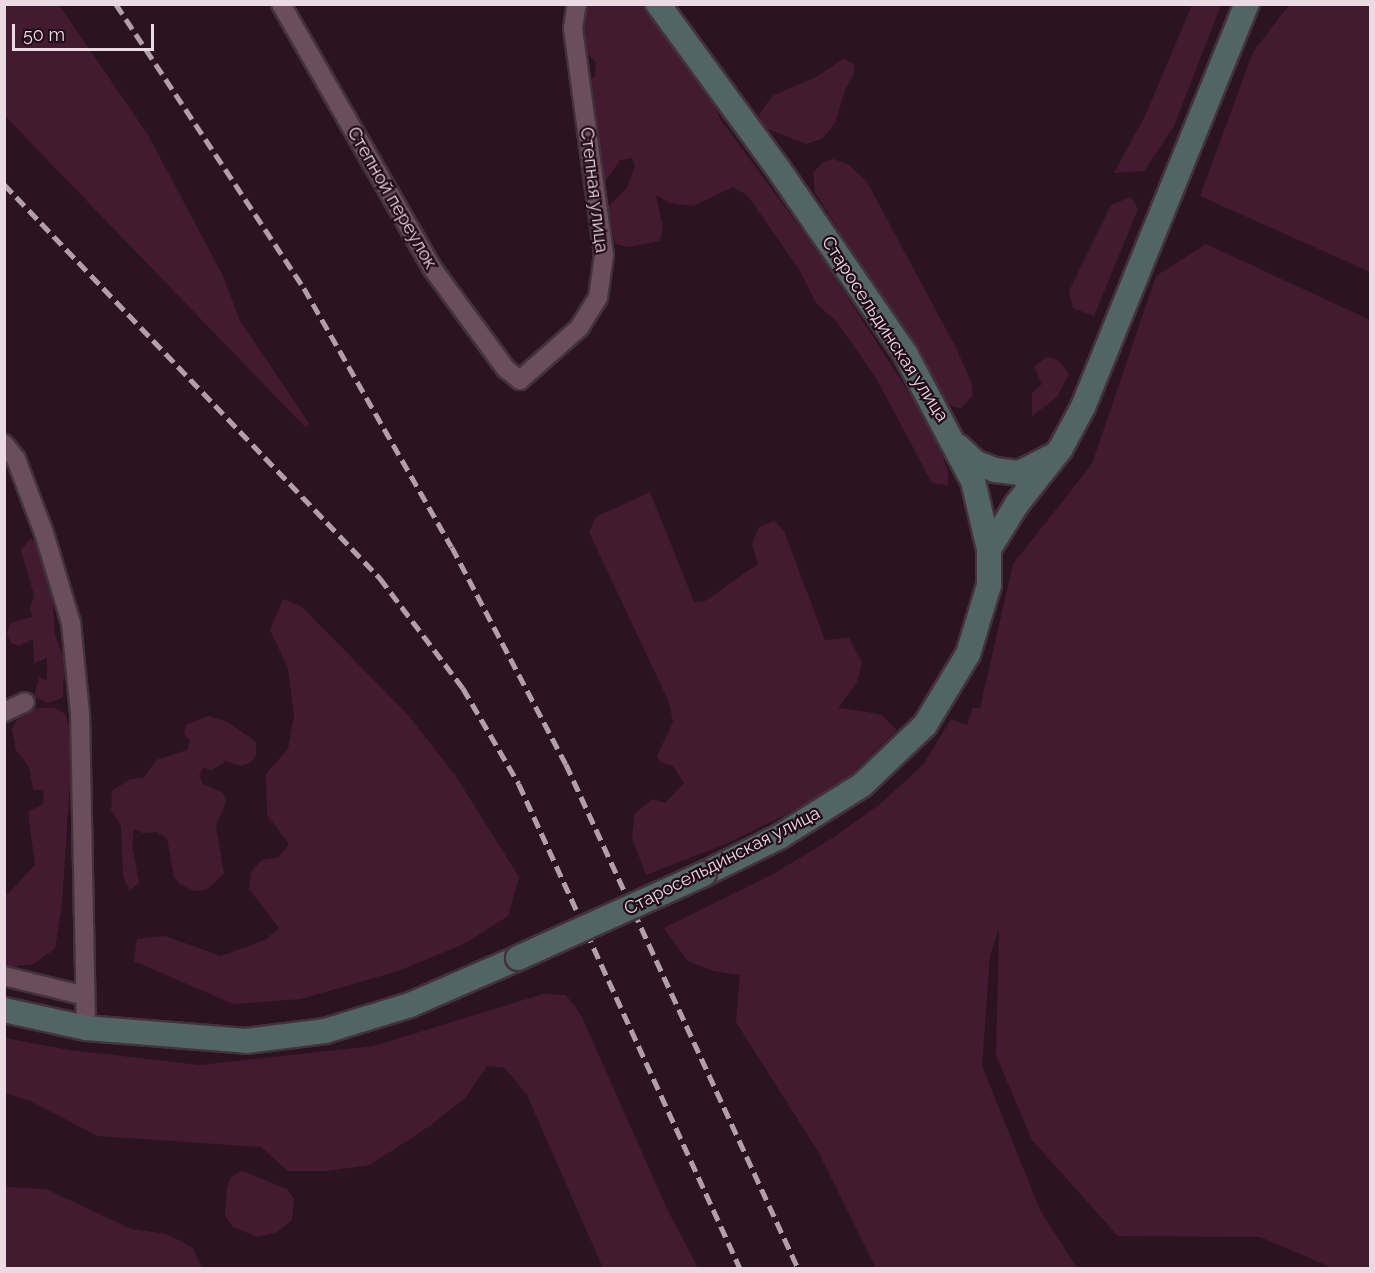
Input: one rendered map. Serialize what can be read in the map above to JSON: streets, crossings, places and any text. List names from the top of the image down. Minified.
{"streets":{"main road":["Старосельдинская улица"],"street":["Степная улица","Степной переулок"]},"crossings":[["Степная улица","Степной переулок"]],"scale_bar":"50 m"}
